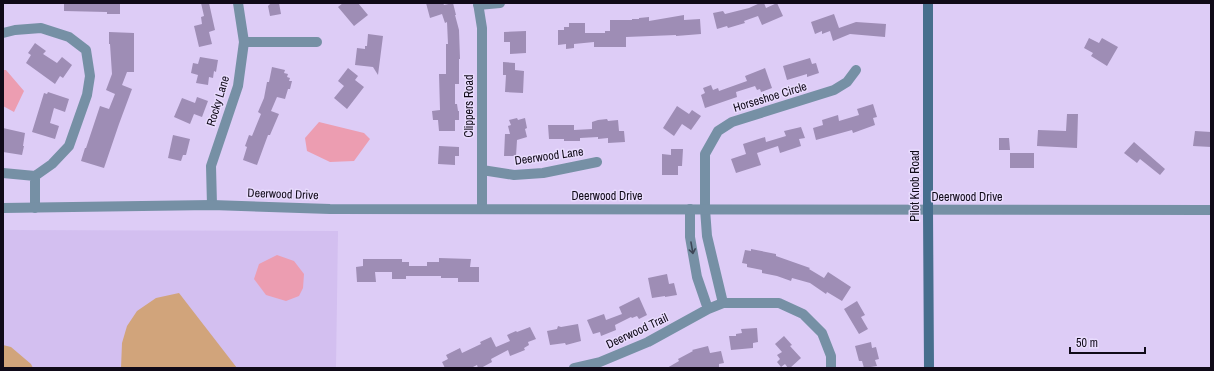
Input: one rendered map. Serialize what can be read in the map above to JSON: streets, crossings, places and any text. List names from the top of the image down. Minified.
{"streets":{"main road":["Pilot Knob Road"],"street":["Horseshoe Circle","Rocky Lane","Clippers Road","Deerwood Lane","Deerwood Drive","Deerwood Trail"]},"crossings":[["Horseshoe Circle","Deerwood Drive"],["Rocky Lane","Deerwood Drive"],["Clippers Road","Deerwood Lane"],["Clippers Road","Deerwood Drive"],["Pilot Knob Road","Deerwood Drive"]],"scale_bar":"50 m"}
